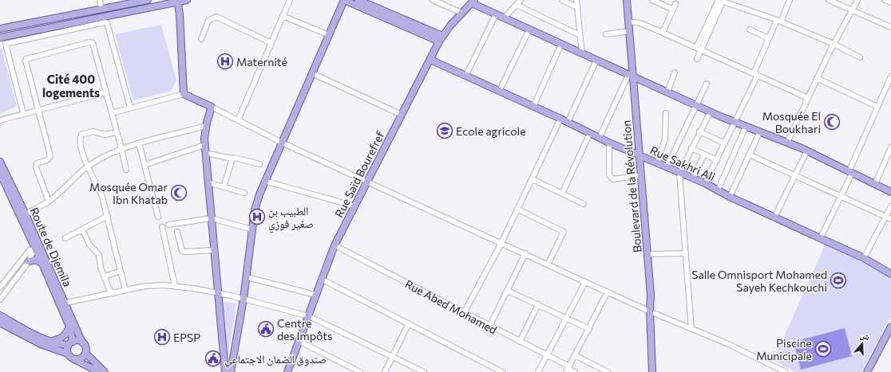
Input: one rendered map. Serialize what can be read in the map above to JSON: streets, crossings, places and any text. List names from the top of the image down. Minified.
{"streets":{"main road":["Rue Sakhri Ali","Rue Saïd Bourefref","Boulevard de la Révolution","Route de Djemila"],"street":["Rue Abed Mohamed"]},"crossings":[["Rue Sakhri Ali","Rue Saïd Bourefref"],["Rue Sakhri Ali","Boulevard de la Révolution"],["Rue Saïd Bourefref","Rue Abed Mohamed"]],"districts":["Cité 400 logements"],"places":{"hospital":["Maternité","الطبيب بن صغير فوزي","EPSP"],"mosque":["Mosquée El Boukhari","Mosquée Omar Ibn Khatab"],"school or university":["Ecole agricole"],"sports":["Salle Omnisport Mohamed Sayeh Kechkouchi","Piscine Municipale"],"public building":["Centre des Impôts","صندوق الضمان الاجتماعي"]},"north":"top"}
